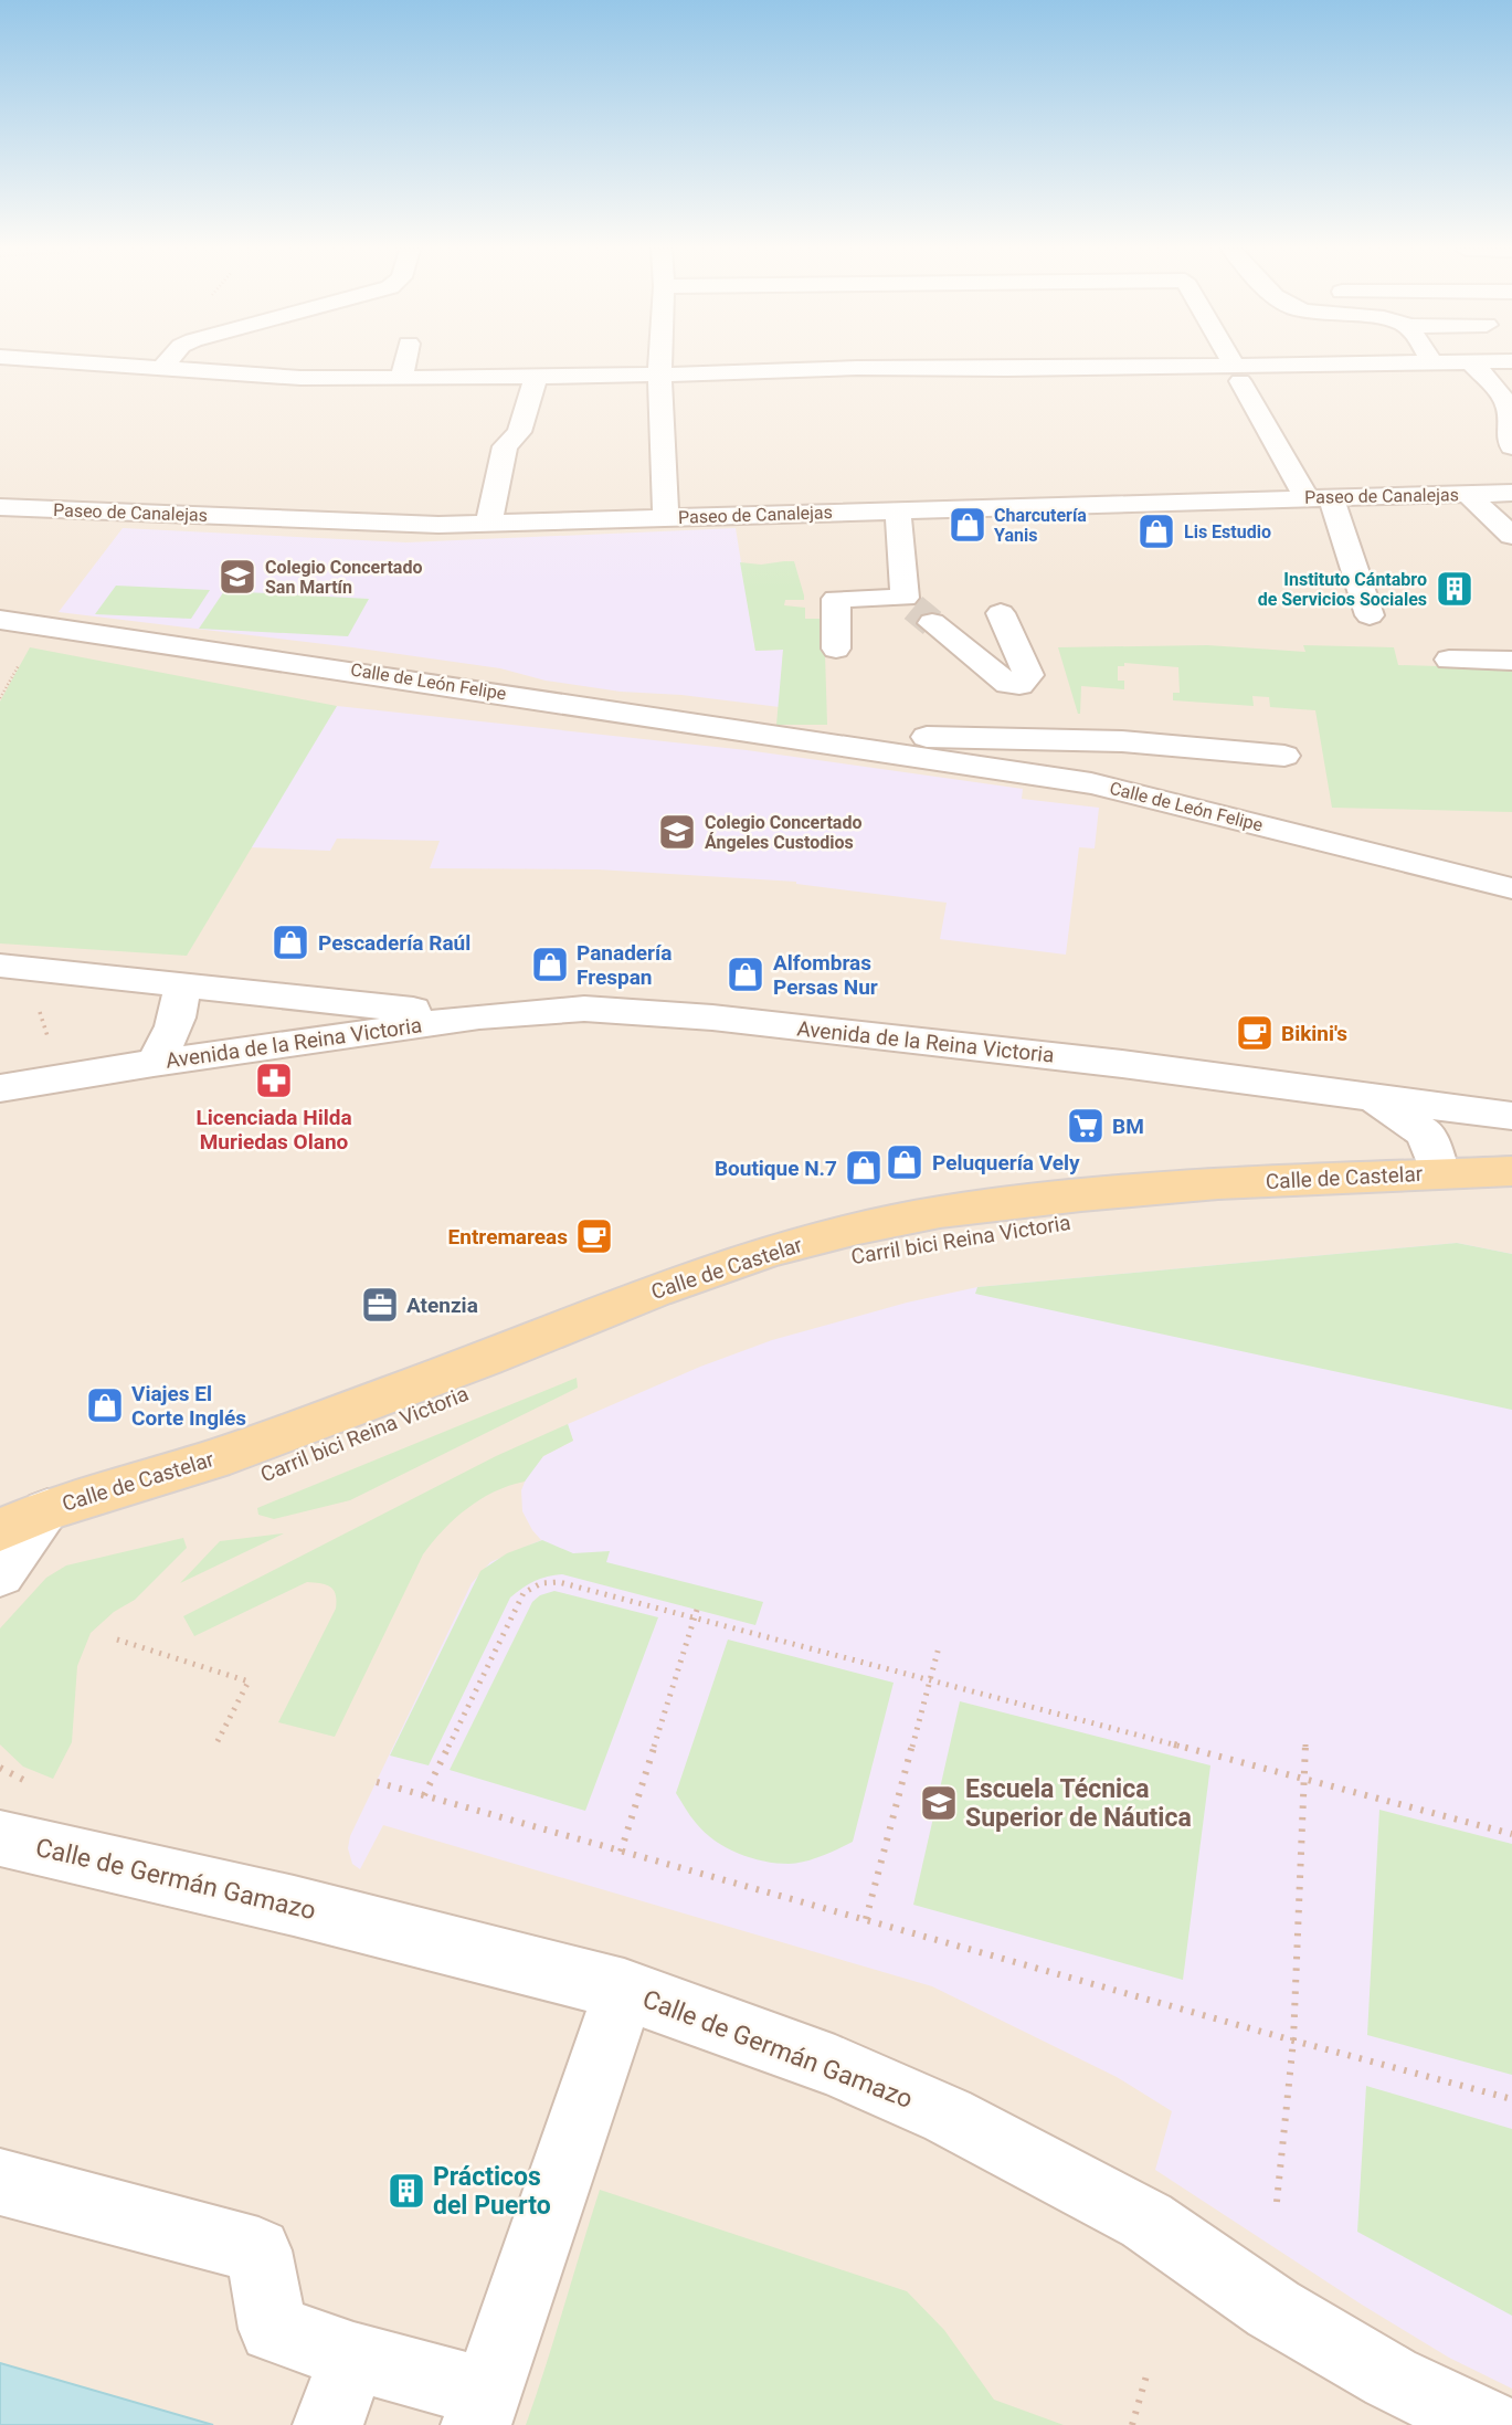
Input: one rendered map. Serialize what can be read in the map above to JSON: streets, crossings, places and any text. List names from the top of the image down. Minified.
{"streets":{"main road":["Calle de Castelar"],"street":["Paseo de Canalejas","Calle de León Felipe","Avenida de la Reina Victoria","Calle de Germán Gamazo"]},"crossings":[["Avenida de la Reina Victoria","Calle de Castelar"]],"places":{"shop":["Charcutería Yanis","Lis Estudio","Pescadería Raúl","Panadería Frespan","Alfombras Persas Nur","Peluquería Vely","Boutique N.7","Viajes El Corte Inglés"],"school or university":["Colegio Concertado San Martín","Colegio Concertado Ángeles Custodios","Escuela Técnica Superior de Náutica"],"building":["Instituto Cántabro de Servicios Sociales","Prácticos del Puerto"],"cafe":["Bikini's","Entremareas"],"pharmacy":["Licenciada Hilda Muriedas Olano"],"supermarket":["BM"],"office":["Atenzia"]}}
